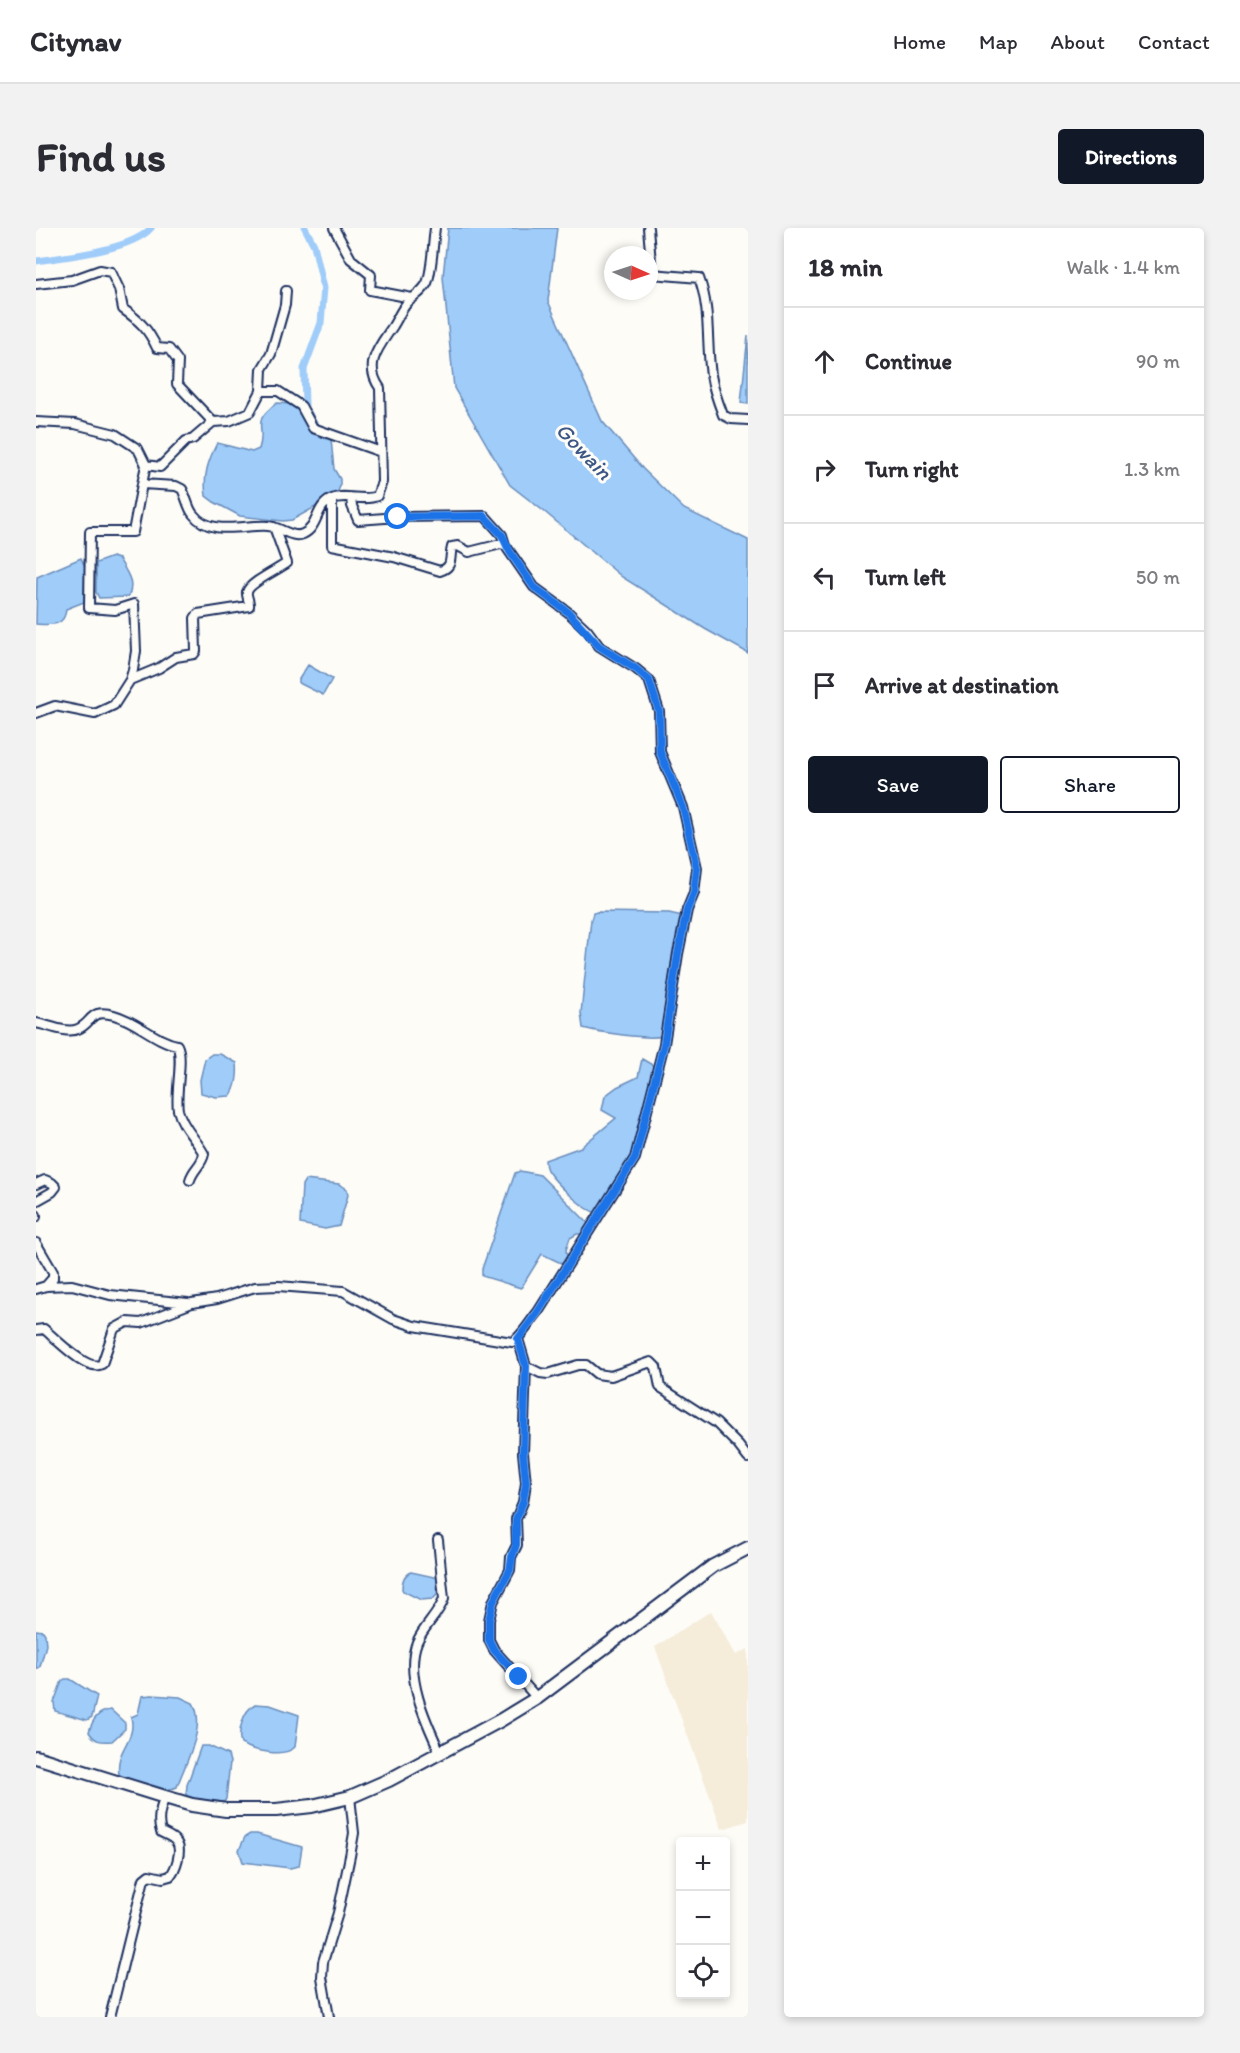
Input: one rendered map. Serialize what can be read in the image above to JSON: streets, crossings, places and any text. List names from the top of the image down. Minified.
{"water":["Gowain"],"north":"right","page":{"header":"Citynav","nav":["Home","Map","About","Contact"],"buttons":["Directions",["Save","Share"]],"title":"Find us","heading":["18 min","Walk · 1.4 km"],"list":[["Continue","90 m"],["Turn right","1.3 km"],["Turn left","50 m"],"Arrive at destination"],"map_buttons":["+","−"]}}
